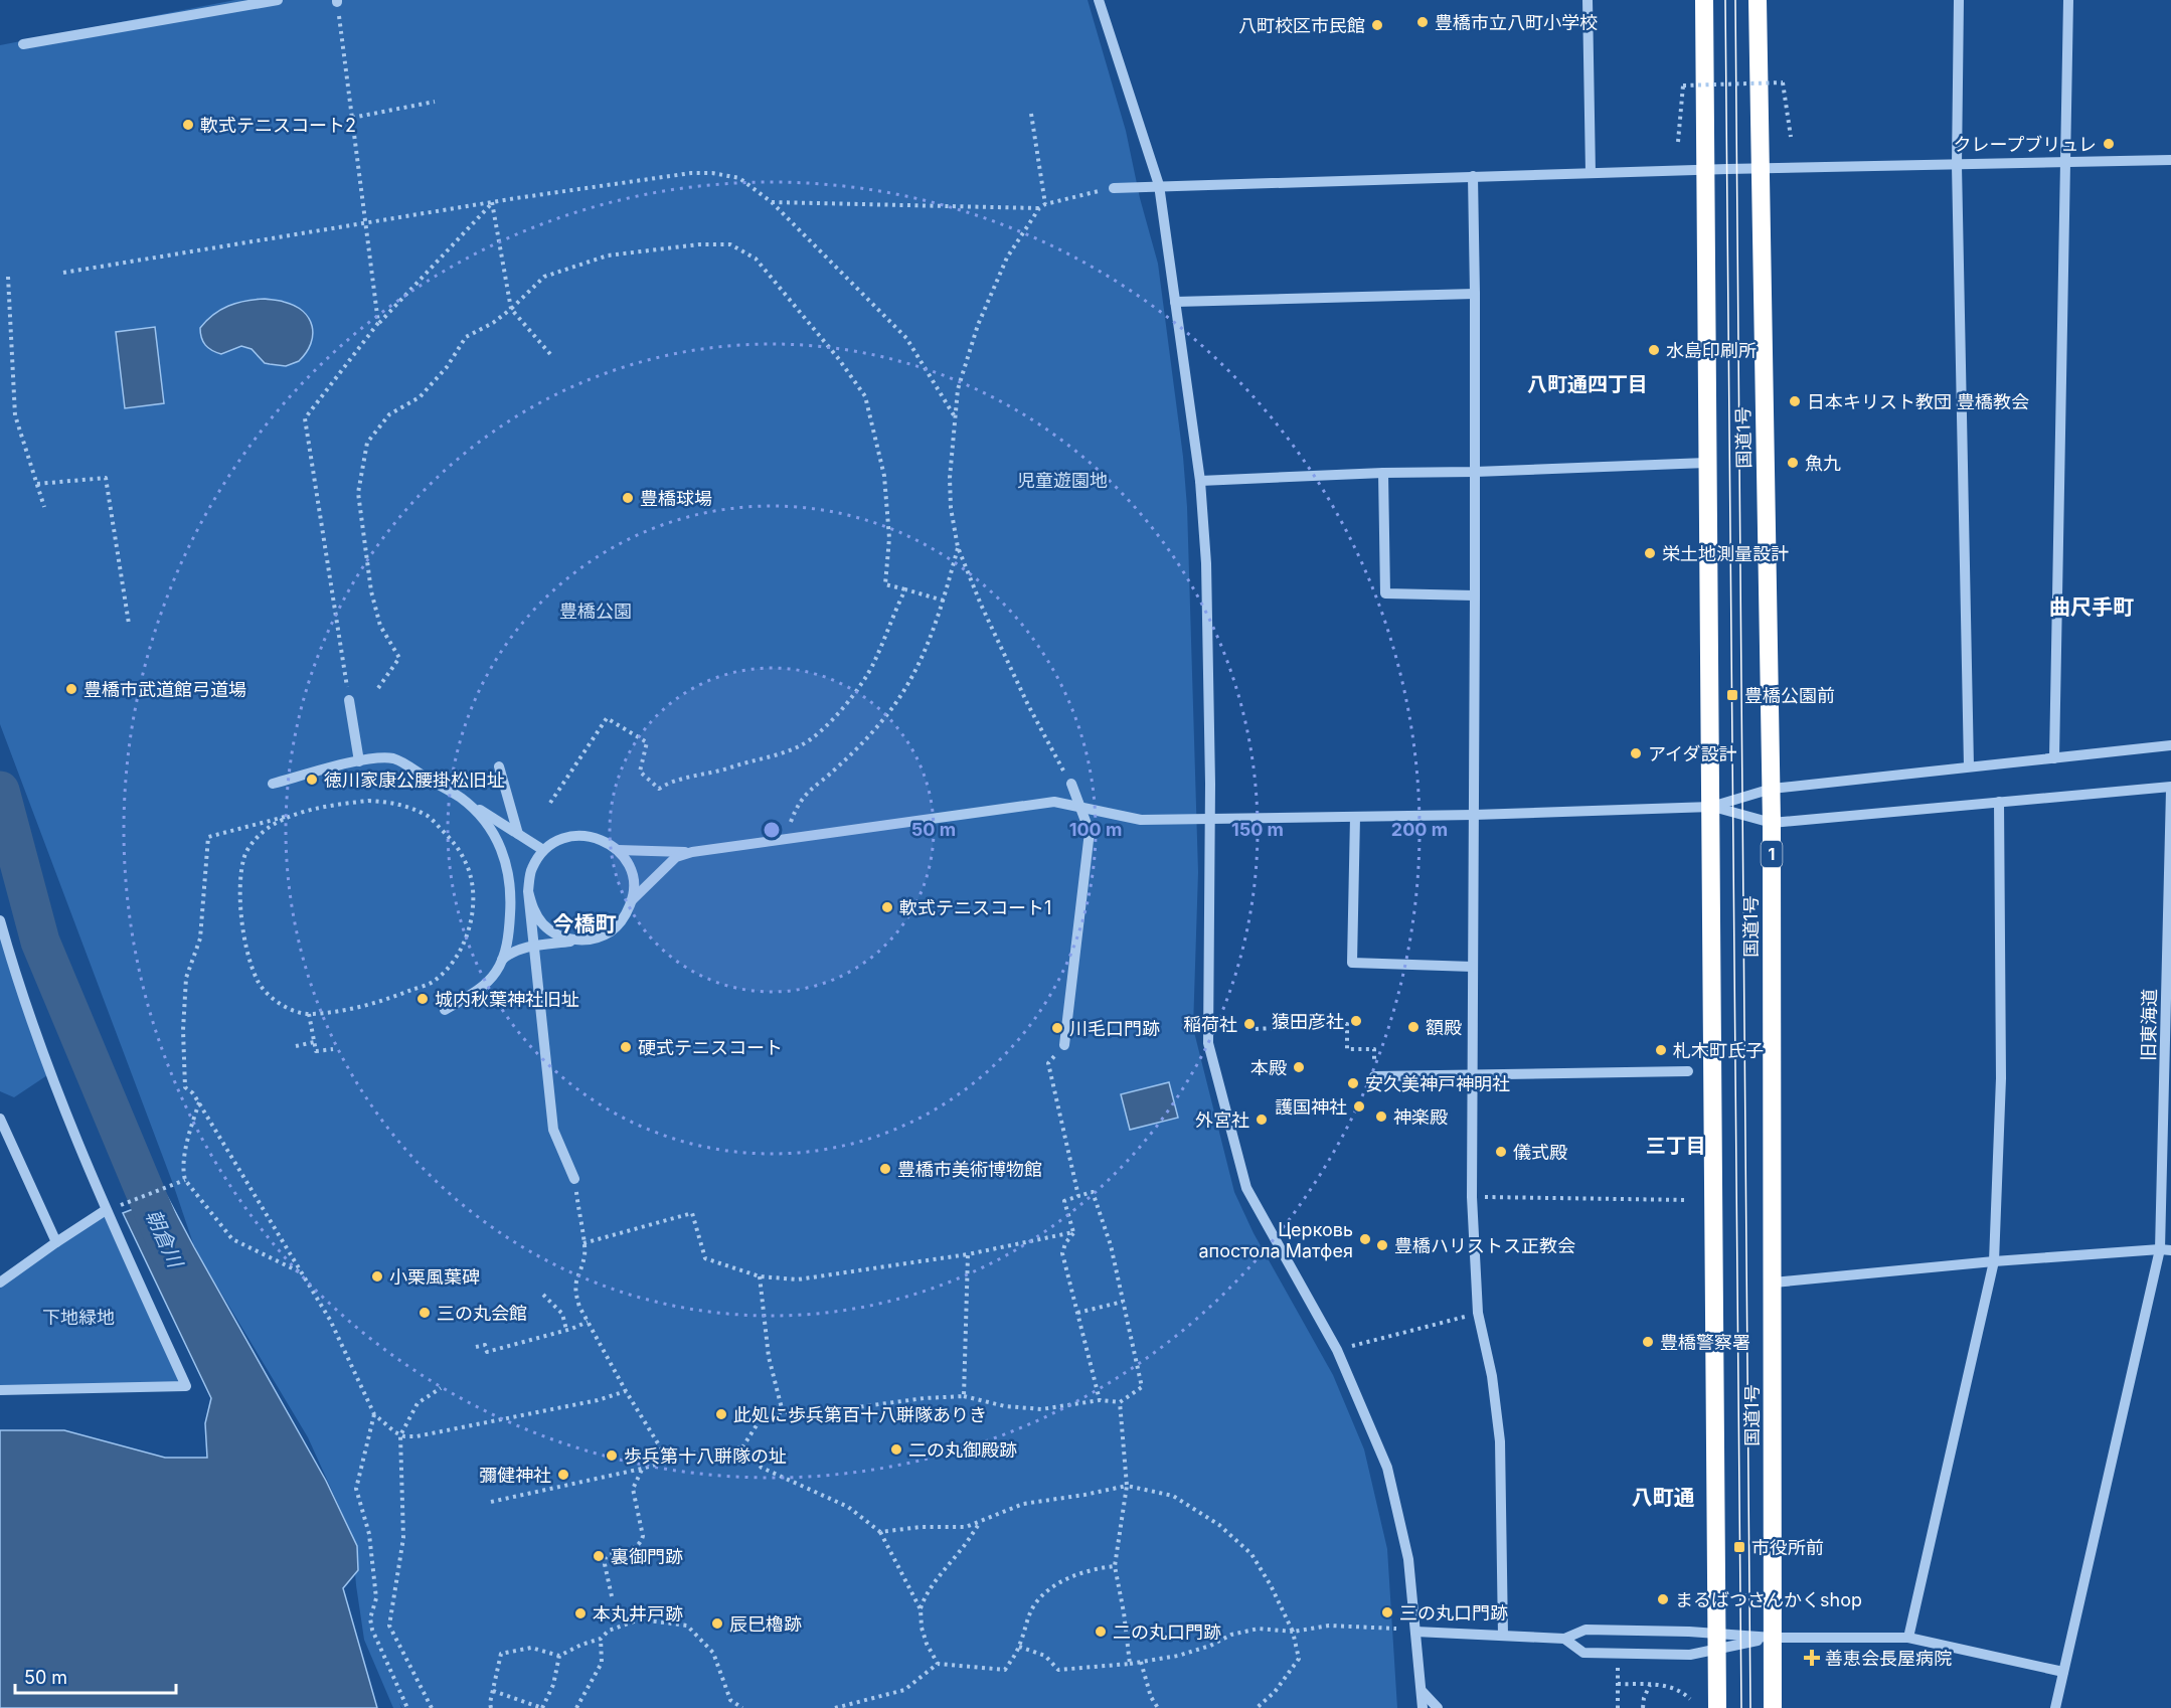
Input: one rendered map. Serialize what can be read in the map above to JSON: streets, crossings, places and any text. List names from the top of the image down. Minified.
{"streets":{"highway":["国道1号","1"],"street":["旧東海道"]},"districts":["八町通四丁目","曲尺手町","今橋町","三丁目","八町通"],"water":["朝倉川"],"parks":["児童遊園地","豊橋公園","下地緑地"],"places":{"other":["豊橋市立八町小学校","八町校区市民館","軟式テニスコート2","クレープブリュレ","水島印刷所","日本キリスト教団 豊橋教会","魚九","豊橋球場","栄土地測量設計","豊橋市武道館弓道場","アイダ設計","徳川家康公腰掛松旧址","軟式テニスコート1","城内秋葉神社旧址","猿田彦社","稲荷社","額殿","川毛口門跡","硬式テニスコート","札木町氏子","本殿","安久美神戸神明社","護国神社","神楽殿","外宮社","儀式殿","豊橋市美術博物館","Церковь апостола Матфея","豊橋ハリストス正教会","小栗風葉碑","三の丸会館","豊橋警察署","此処に歩兵第百十八聠隊ありき","二の丸御殿跡","歩兵第十八聠隊の址","彌健神社","裏御門跡","まるばつさんかくshop","三の丸口門跡","本丸井戸跡","辰巳櫓跡","二の丸口門跡"],"transit":["豊橋公園前","市役所前"],"health":["善恵会長屋病院"]},"scale_bar":"50 m","rings":["50 m","100 m","150 m","200 m"]}
